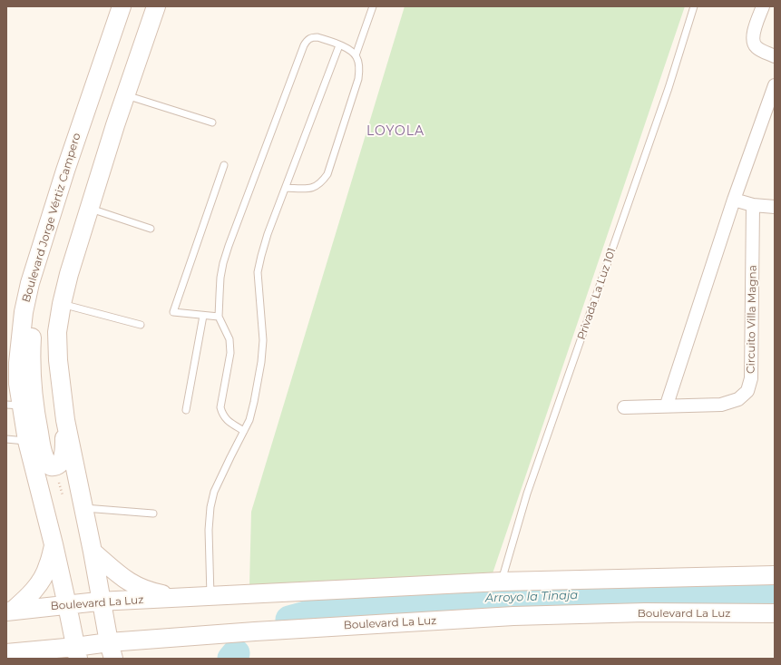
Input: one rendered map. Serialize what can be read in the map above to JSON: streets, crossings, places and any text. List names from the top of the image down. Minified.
{"streets":{"main road":["Boulevard Jorge Vértiz Campero","Boulevard La Luz"],"street":["Circuito Villa Magna"],"lane":["Privada La Luz 101"]},"crossings":[["Boulevard Jorge Vértiz Campero","Boulevard La Luz"],["Privada La Luz 101","Boulevard La Luz"]],"districts":["LOYOLA"],"water":["Arroyo la Tinaja"]}
